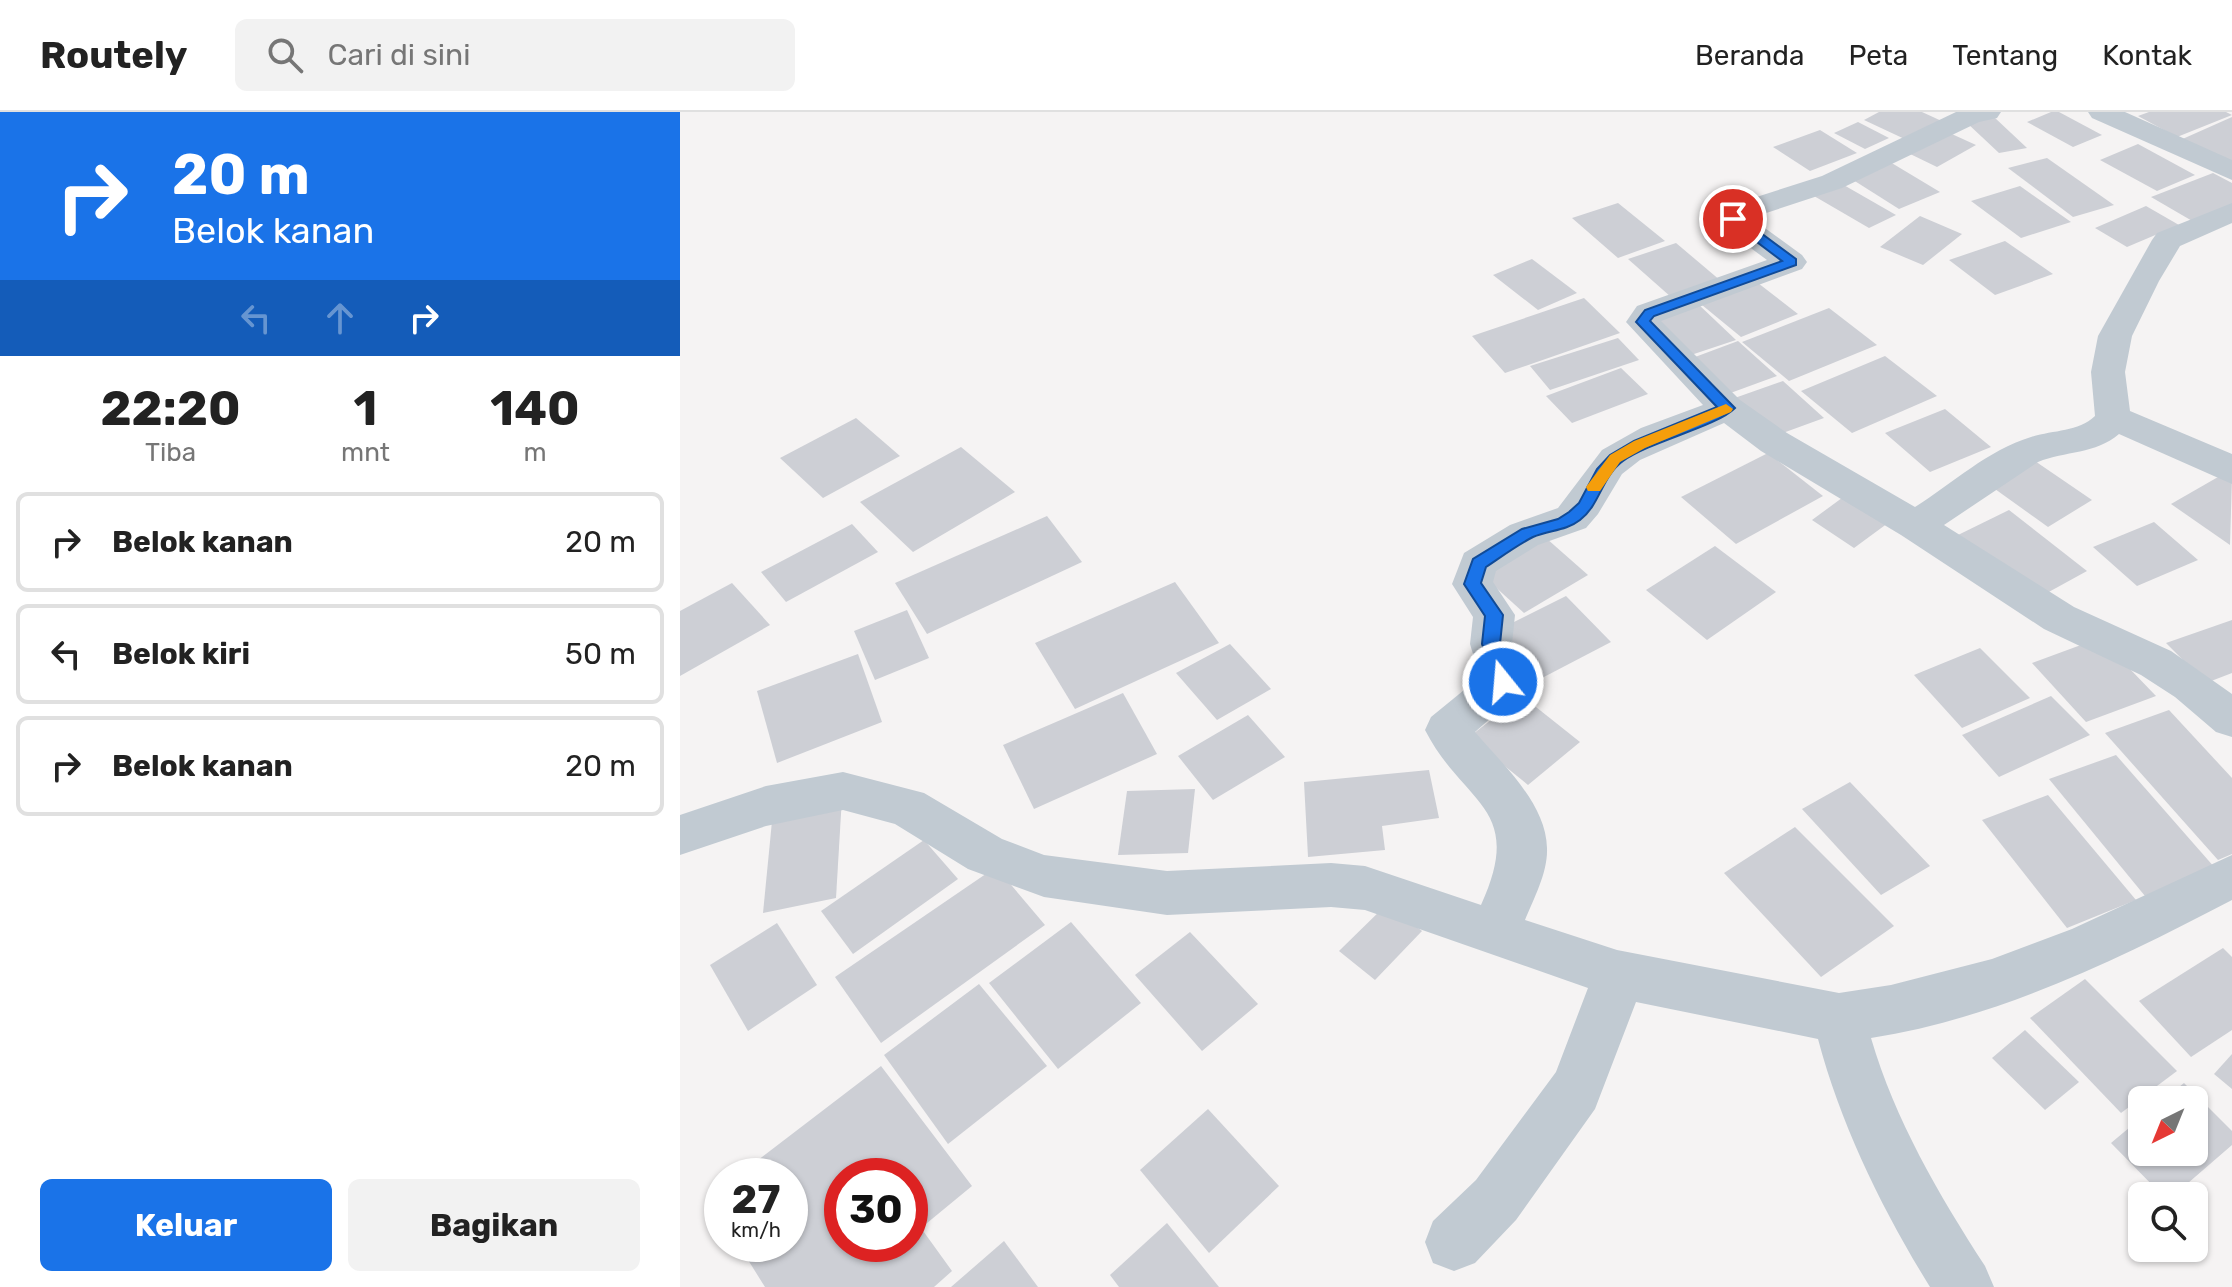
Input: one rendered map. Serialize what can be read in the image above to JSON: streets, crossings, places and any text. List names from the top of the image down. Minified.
{"north":"bottom left","page":{"header":"Routely","search":"Cari di sini","nav":["Beranda","Peta","Tentang","Kontak"],"turn":["20 m","Belok kanan"],"eta":["22:20","Tiba","1","mnt","140","m"],"list":[{"name":"Belok kanan","value":"20 m"},{"name":"Belok kiri","value":"50 m"},{"name":"Belok kanan","value":"20 m"}],"speed":"27 km/h","limit":"30","buttons":["Keluar","Bagikan"]}}
